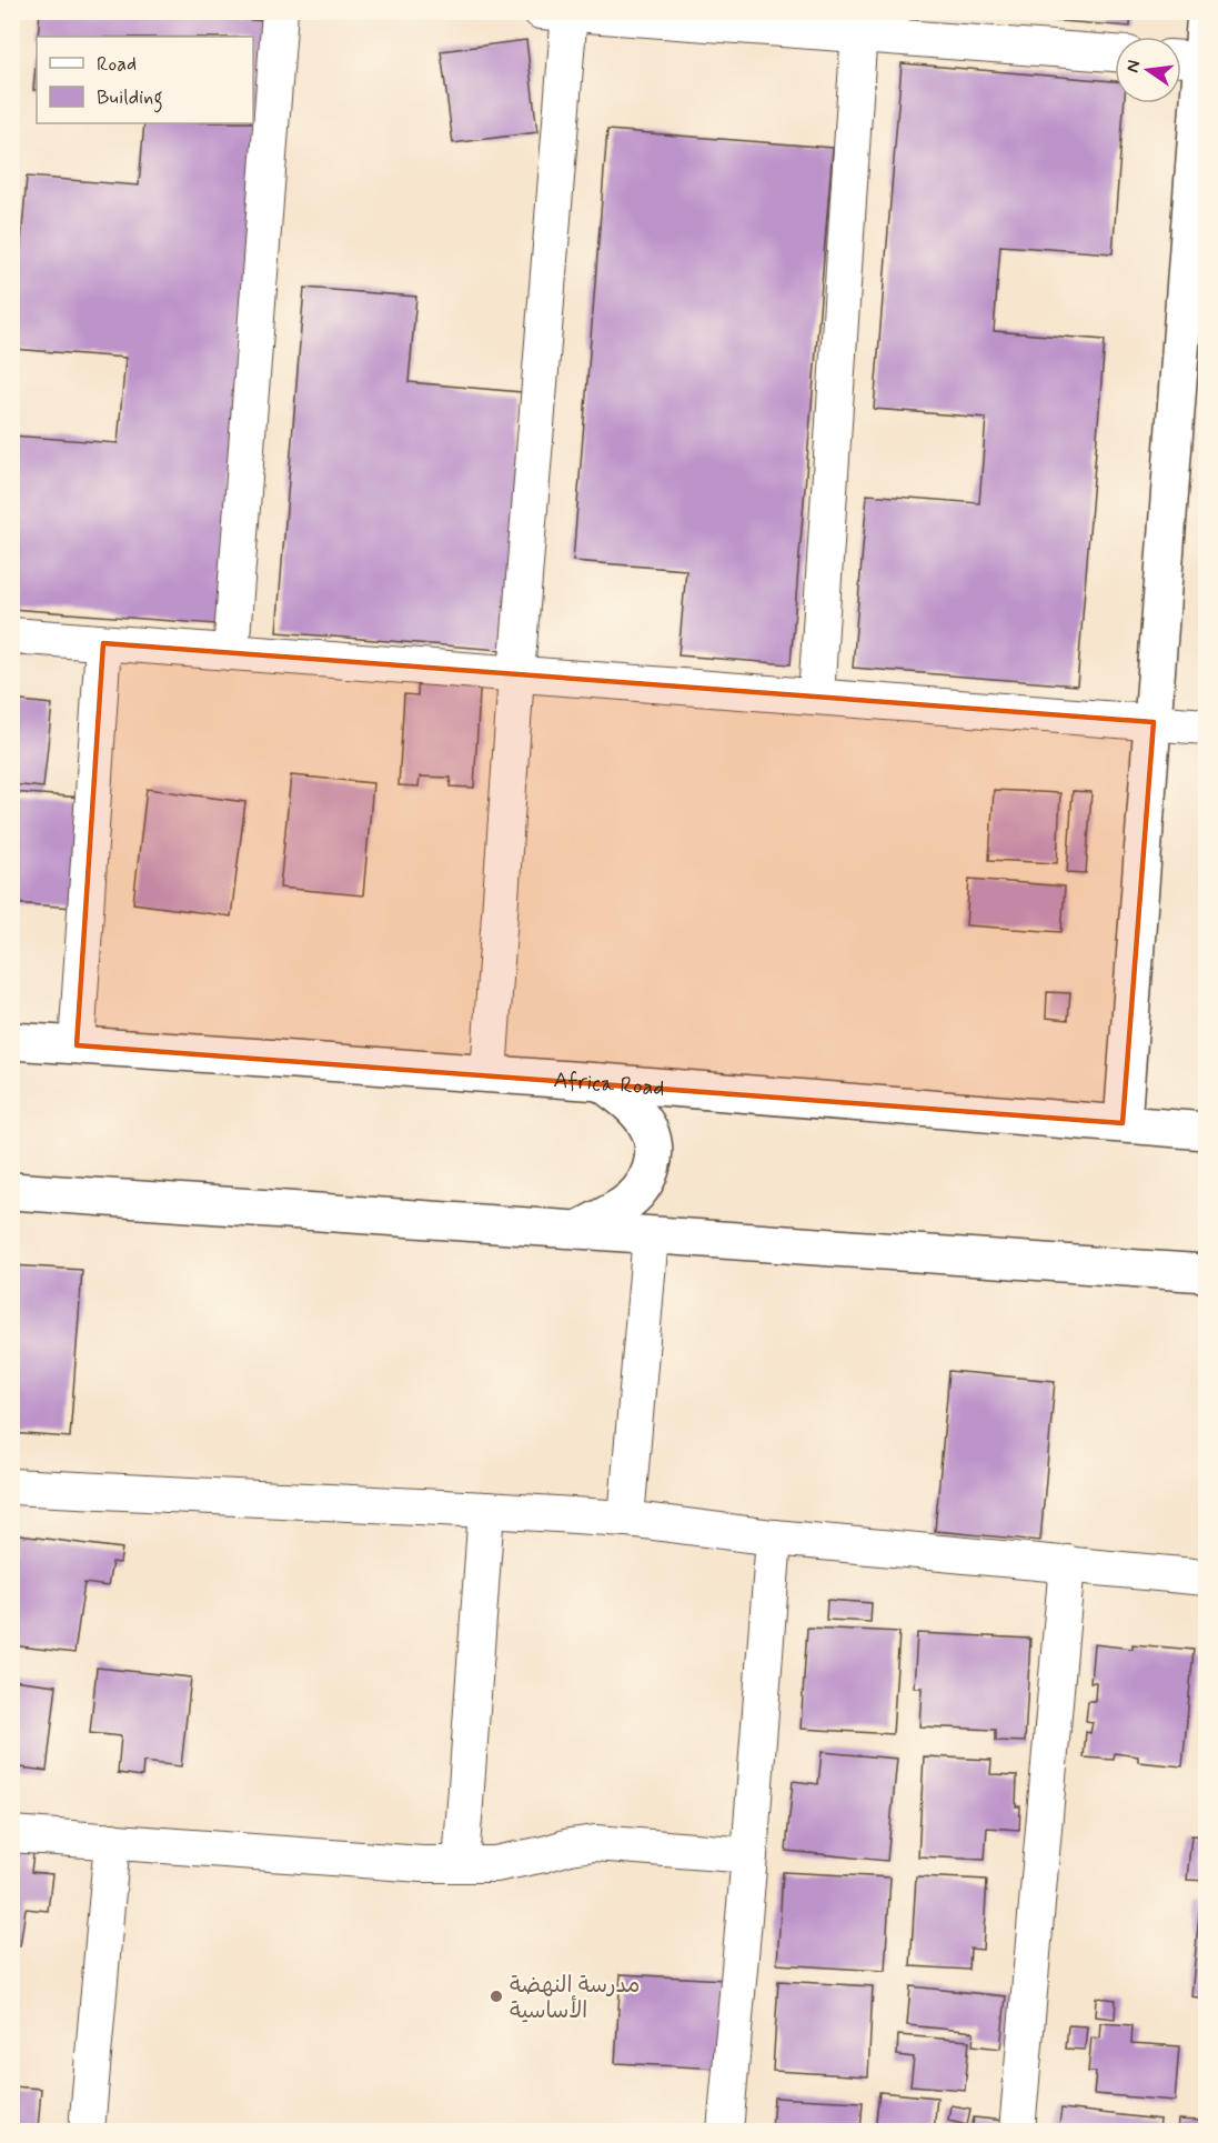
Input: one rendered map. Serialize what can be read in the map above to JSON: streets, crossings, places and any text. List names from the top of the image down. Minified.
{"streets":{"street":["Africa Road"]},"places":["مدرسة النهضة الأساسية"],"legend":["Road","Building"],"north":"left"}
